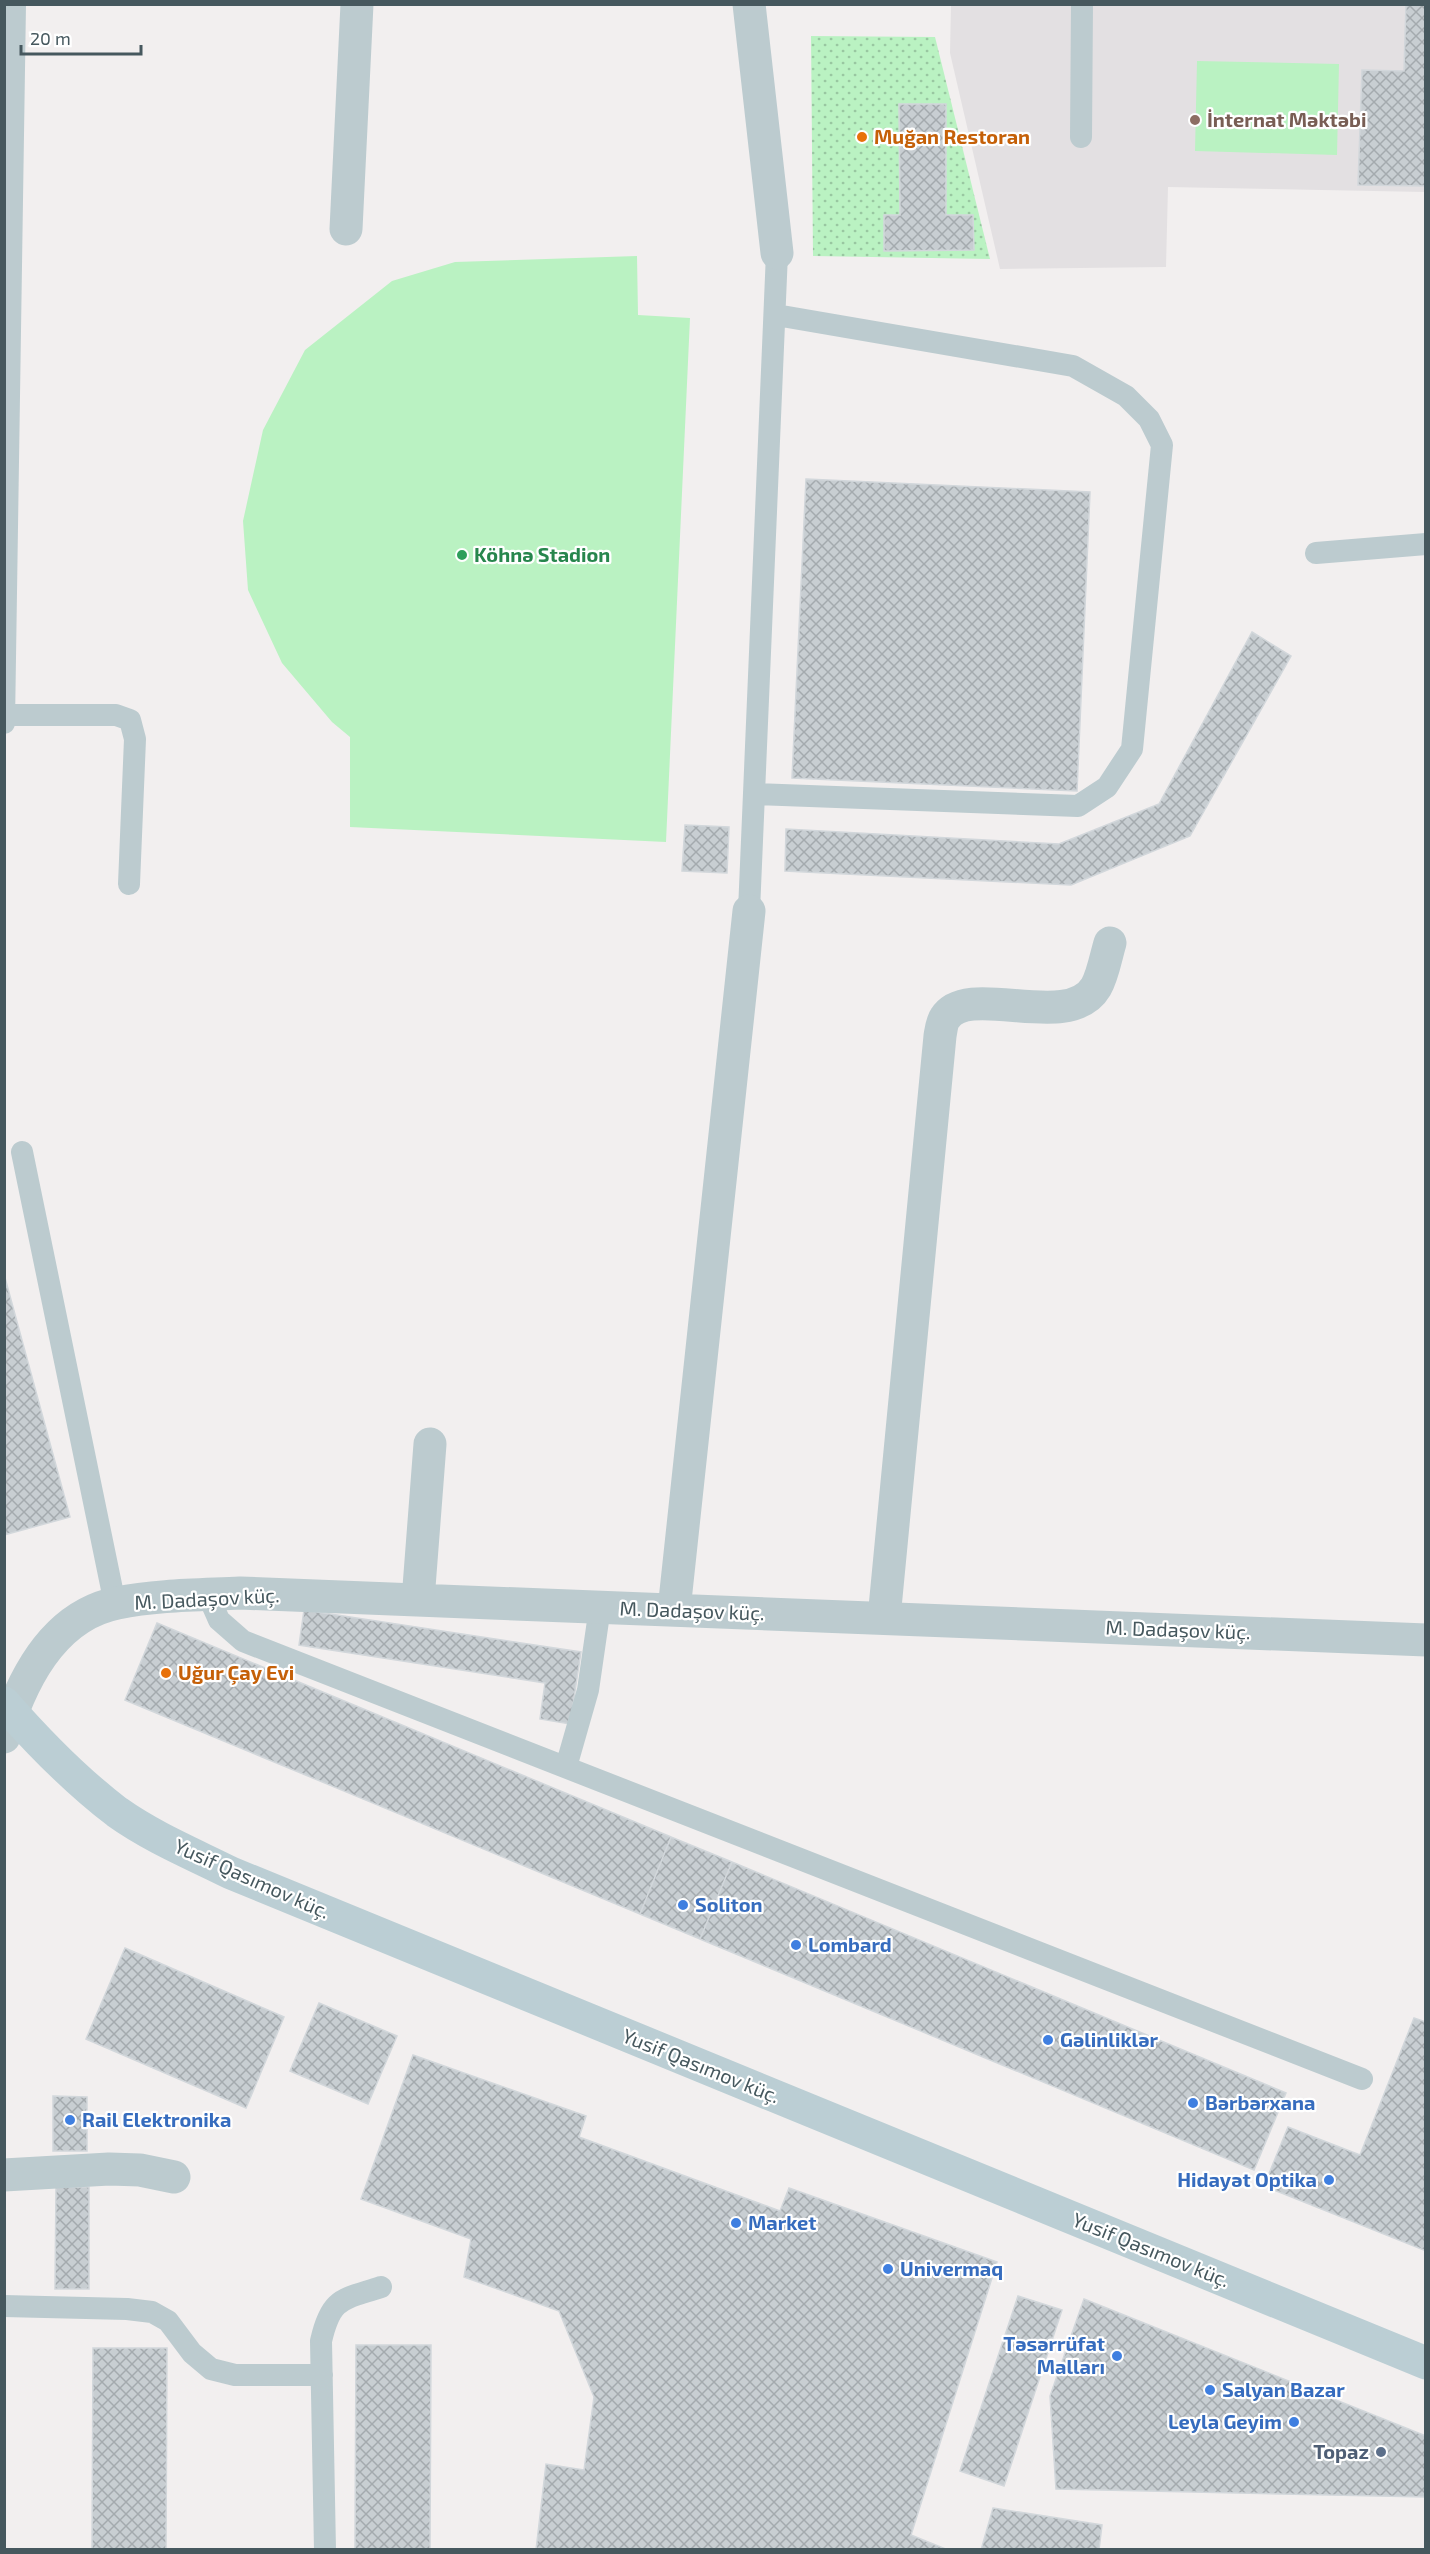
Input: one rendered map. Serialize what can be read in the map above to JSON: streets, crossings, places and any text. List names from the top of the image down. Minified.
{"streets":{"street":["M. Dadaşov küç.","Yusif Qasımov küç."]},"crossings":[["M. Dadaşov küç.","Yusif Qasımov küç."]],"places":["İnternat Məktəbi","Muğan Restoran","Köhnə Stadion","Uğur Çay Evi","Soliton","Lombard","Gəlinliklər","Bərbərxana","Rail Elektronika","Hidayət Optika","Market","Univermaq","Təsərrüfat Malları","Salyan Bazar","Leyla Geyim","Topaz"],"scale_bar":"20 m"}
